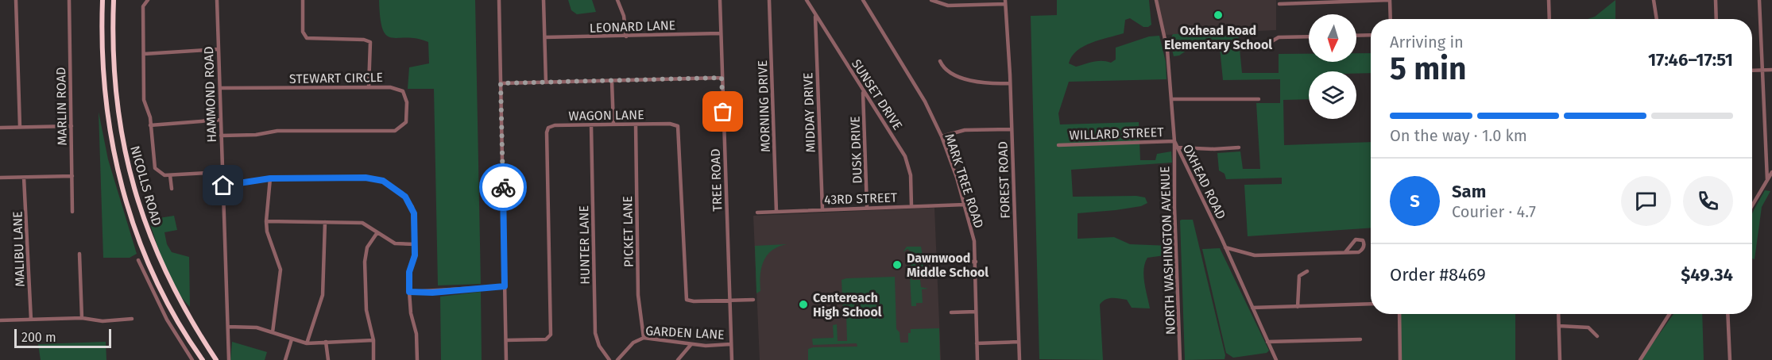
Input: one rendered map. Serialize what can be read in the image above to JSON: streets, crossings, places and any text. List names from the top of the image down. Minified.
{"streets":{"highway":["NICOLLS ROAD"],"street":["LEONARD LANE","STEWART CIRCLE","HAMMOND ROAD","SUNSET DRIVE","MARLIN ROAD","MORNING DRIVE","MIDDAY DRIVE","WAGON LANE","WILLARD STREET","DUSK DRIVE","TREE ROAD","FOREST ROAD","MARK TREE ROAD","OXHEAD ROAD","43RD STREET","PICKET LANE","HUNTER LANE","MALIBU LANE","NORTH WASHINGTON AVENUE","GARDEN LANE"]},"crossings":[["LEONARD LANE","TREE ROAD"],["STEWART CIRCLE","HAMMOND ROAD"],["SUNSET DRIVE","MIDDAY DRIVE"],["SUNSET DRIVE","DUSK DRIVE"],["SUNSET DRIVE","43RD STREET"],["MORNING DRIVE","43RD STREET"],["MIDDAY DRIVE","43RD STREET"],["WAGON LANE","TREE ROAD"],["WAGON LANE","PICKET LANE"],["WAGON LANE","HUNTER LANE"],["WILLARD STREET","OXHEAD ROAD"],["WILLARD STREET","NORTH WASHINGTON AVENUE"],["DUSK DRIVE","43RD STREET"],["TREE ROAD","GARDEN LANE"],["MARK TREE ROAD","43RD STREET"],["OXHEAD ROAD","NORTH WASHINGTON AVENUE"],["PICKET LANE","GARDEN LANE"]],"places":["Oxhead Road Elementary School","Dawnwood Middle School","Centereach High School"],"scale_bar":"200 m","north":"bottom","page":{"heading":["5 min","Arriving in","17:46–17:51"],"panel":["Sam","Courier · 4.7","Order #8469","$49.34"],"bar":"On the way · 1.0 km","round":"S","scale":"200 m"}}
